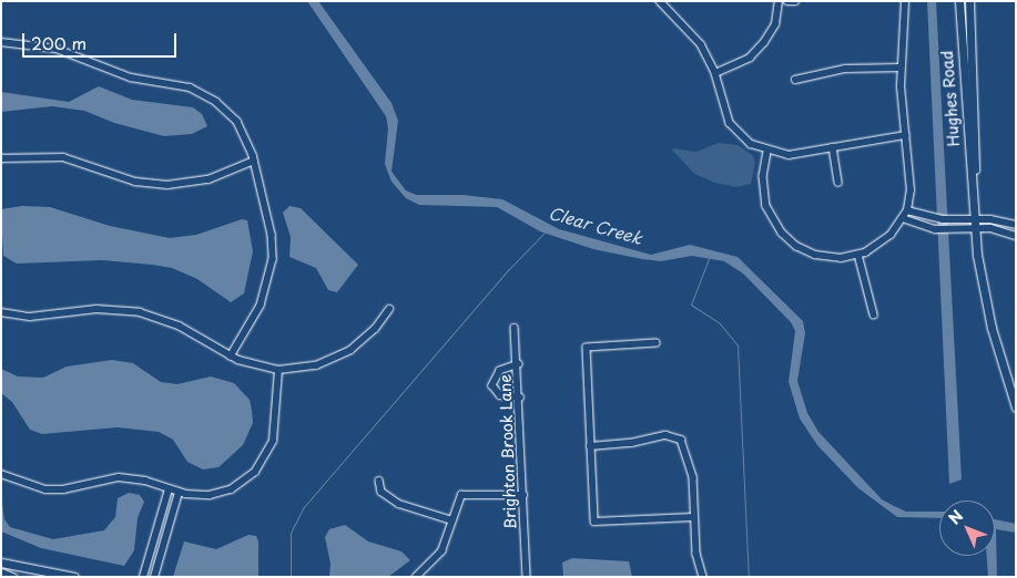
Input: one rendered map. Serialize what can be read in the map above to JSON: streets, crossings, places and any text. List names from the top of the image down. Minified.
{"streets":{"main road":["Hughes Road"],"street":["Brighton Brook Lane"]},"water":["Clear Creek"],"scale_bar":"200 m","north":"top left"}
